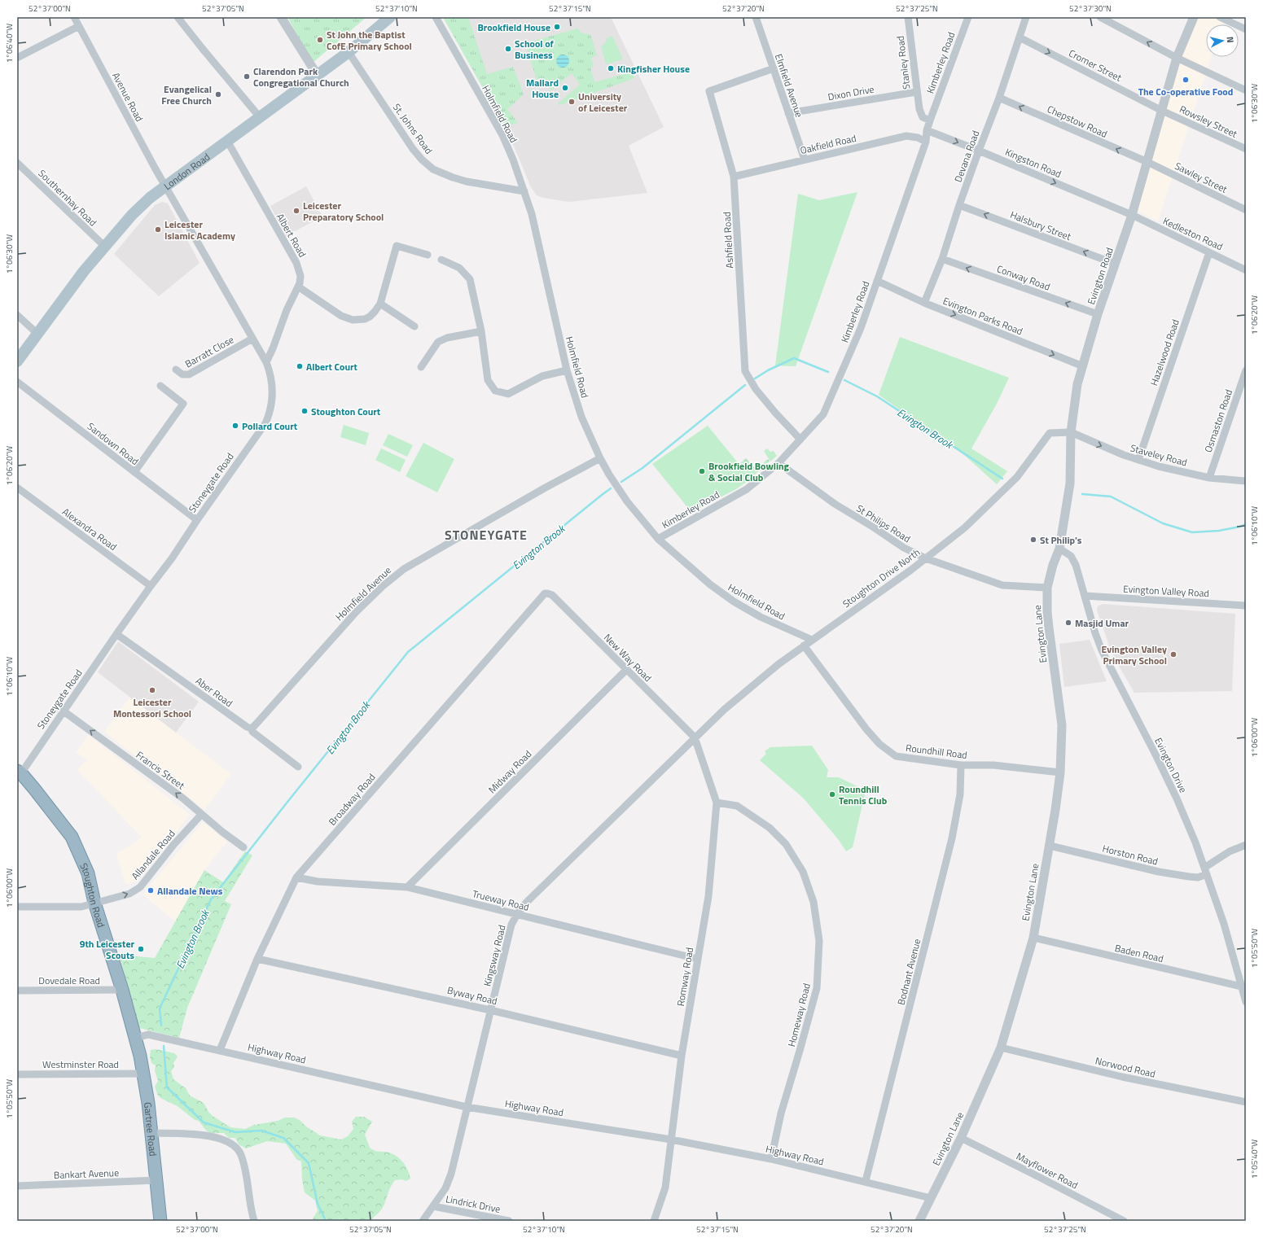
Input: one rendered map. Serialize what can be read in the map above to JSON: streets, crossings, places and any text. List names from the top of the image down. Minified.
{"streets":{"highway":["Stoughton Road","Gartree Road"],"main road":["London Road"],"street":["Stanley Road","Kimberley Road","Cromer Street","Elmfield Avenue","Dixon Drive","Avenue Road","Holmfield Road","Chepstow Road","Rowsley Street","St. Johns Road","Oakfield Road","Devana Road","Kingston Road","Sawley Street","Southernhay Road","Halsbury Street","Kedleston Road","Albert Road","Ashfield Road","Evington Road","Conway Road","Evington Parks Road","Barratt Close","Hazelwood Road","Osmaston Road","Sandown Road","Staveley Road","Stoneygate Road","St Philips Road","Alexandra Road","Stoughton Drive North","Evington Valley Road","Holmfield Avenue","Evington Lane","New Way Road","Aber Road","Roundhill Road","Evington Drive","Francis Street","Midway Road","Broadway Road","Allandale Road","Horston Road","Trueway Road","Baden Road","Kingsway Road","Bodnant Avenue","Romway Road","Dovedale Road","Byway Road","Homeway Road","Highway Road","Westminster Road","Norwood Road","Mayflower Road","Bankart Avenue","Lindrick Drive"]},"crossings":[["Stanley Road","Kimberley Road"],["Stanley Road","Dixon Drive"],["Kimberley Road","Holmfield Road"],["Kimberley Road","Oakfield Road"],["Kimberley Road","Kingston Road"],["Kimberley Road","Ashfield Road"],["Kimberley Road","Evington Parks Road"],["Kimberley Road","St Philips Road"],["Cromer Street","Rowsley Street"],["Cromer Street","Devana Road"],["Cromer Street","Evington Road"],["Elmfield Avenue","Dixon Drive"],["Elmfield Avenue","Oakfield Road"],["Elmfield Avenue","Ashfield Road"],["Avenue Road","London Road"],["Avenue Road","Stoneygate Road"],["Holmfield Road","St. Johns Road"],["Holmfield Road","Stoughton Drive North"],["Holmfield Road","Holmfield Avenue"],["Chepstow Road","Devana Road"],["Chepstow Road","Sawley Street"],["Chepstow Road","Evington Road"],["Rowsley Street","Evington Road"],["St. Johns Road","London Road"],["Oakfield Road","Ashfield Road"],["Devana Road","Kingston Road"],["Devana Road","Halsbury Street"],["Devana Road","Conway Road"],["Devana Road","Evington Parks Road"],["Kingston Road","Kedleston Road"],["Kingston Road","Evington Road"],["London Road","Southernhay Road"],["London Road","Albert Road"],["London Road","Stoneygate Road"],["Sawley Street","Evington Road"],["Halsbury Street","Evington Road"],["Kedleston Road","Evington Road"],["Kedleston Road","Hazelwood Road"],["Albert Road","Stoneygate Road"],["Evington Road","Conway Road"],["Evington Road","Evington Parks Road"],["Evington Road","Staveley Road"],["Evington Road","Stoughton Drive North"],["Evington Road","Evington Lane"],["Evington Road","Evington Drive"],["Barratt Close","Stoneygate Road"],["Hazelwood Road","Staveley Road"],["Osmaston Road","Staveley Road"],["Sandown Road","Stoneygate Road"],["Staveley Road","Stoughton Drive North"],["Stoneygate Road","Alexandra Road"],["Stoneygate Road","Aber Road"],["Stoneygate Road","Francis Street"],["Stoneygate Road","Stoughton Road"],["St Philips Road","Stoughton Drive North"],["St Philips Road","Evington Lane"],["Stoughton Drive North","New Way Road"],["Stoughton Drive North","Roundhill Road"],["Stoughton Drive North","Kingsway Road"],["Stoughton Drive North","Romway Road"],["Evington Valley Road","Evington Drive"],["Holmfield Avenue","Aber Road"],["Evington Lane","Roundhill Road"],["Evington Lane","Evington Drive"],["Evington Lane","Horston Road"],["Evington Lane","Baden Road"],["Evington Lane","Highway Road"],["Evington Lane","Norwood Road"],["Evington Lane","Mayflower Road"],["New Way Road","Midway Road"],["New Way Road","Broadway Road"],["New Way Road","Kingsway Road"],["New Way Road","Romway Road"],["Roundhill Road","Bodnant Avenue"],["Evington Drive","Horston Road"],["Evington Drive","Baden Road"],["Francis Street","Allandale Road"],["Midway Road","Trueway Road"],["Broadway Road","Trueway Road"],["Broadway Road","Byway Road"],["Broadway Road","Highway Road"],["Allandale Road","Stoughton Road"],["Stoughton Road","Dovedale Road"],["Stoughton Road","Highway Road"],["Stoughton Road","Gartree Road"],["Trueway Road","Kingsway Road"],["Trueway Road","Romway Road"],["Kingsway Road","Romway Road"],["Kingsway Road","Byway Road"],["Kingsway Road","Highway Road"],["Kingsway Road","Lindrick Drive"],["Bodnant Avenue","Highway Road"],["Romway Road","Byway Road"],["Romway Road","Homeway Road"],["Romway Road","Highway Road"],["Homeway Road","Highway Road"],["Highway Road","Gartree Road"],["Westminster Road","Gartree Road"],["Gartree Road","Bankart Avenue"]],"one_way":["Chepstow Road","Kingston Road","Halsbury Street","Conway Road","Evington Parks Road","Staveley Road","Francis Street","Allandale Road"],"districts":["STONEYGATE"],"water":["Evington Brook"],"places":["Brookfield House","St John the Baptist CofE Primary School","School of Business","Kingfisher House","Clarendon Park Congregational Church","The Co-operative Food","Mallard House","Evangelical Free Church","University of Leicester","Leicester Preparatory School","Leicester Islamic Academy","Albert Court","Stoughton Court","Pollard Court","Brookfield Bowling & Social Club","St Philip's","Masjid Umar","Evington Valley Primary School","Leicester Montessori School","Roundhill Tennis Club","Allandale News","9th Leicester Scouts"],"north":"right","coordinates":["52°37'00\"N","52°37'05\"N","52°37'10\"N","52°37'15\"N","52°37'20\"N","52°37'25\"N","52°37'30\"N","1°06'40\"W","1°06'30\"W","1°06'20\"W","1°06'10\"W","1°06'00\"W","1°05'50\"W","1°05'40\"W"]}
